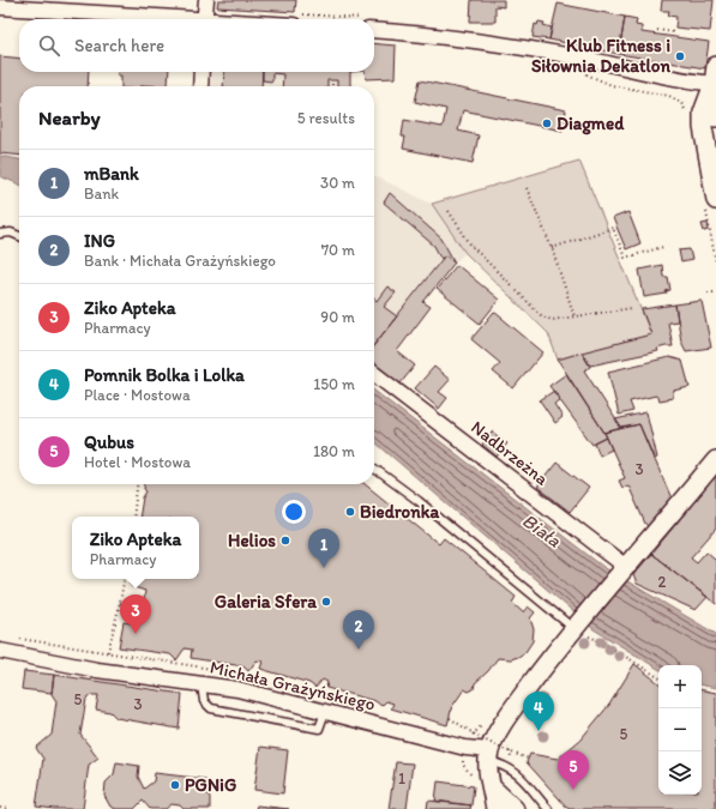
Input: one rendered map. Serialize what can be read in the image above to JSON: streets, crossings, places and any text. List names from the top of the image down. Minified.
{"streets":{"street":["Nadbrzeżna","Michała Grażyńskiego"]},"water":["Biała"],"places":["Klub Fitness i Siłownia Dekatlon","Diagmed","Biedronka","Helios","Galeria Sfera","PGNiG"],"house_numbers":["3","2","5","3","5","1"],"page":{"search":"Search here","heading":["Nearby","5 results"],"list":[{"mark":"1","name":"mBank","note":"Bank","value":"30 m"},{"mark":"2","name":"ING","note":"Bank · Michała Grażyńskiego","value":"70 m"},{"mark":"3","name":"Ziko Apteka","note":"Pharmacy","value":"90 m"},{"mark":"4","name":"Pomnik Bolka i Lolka","note":"Place · Mostowa","value":"150 m"},{"mark":"5","name":"Qubus","note":"Hotel · Mostowa","value":"180 m"}],"popup":["Ziko Apteka","Pharmacy"],"pins":["1","3","2","4","5"],"map_buttons":["+","−"]}}
